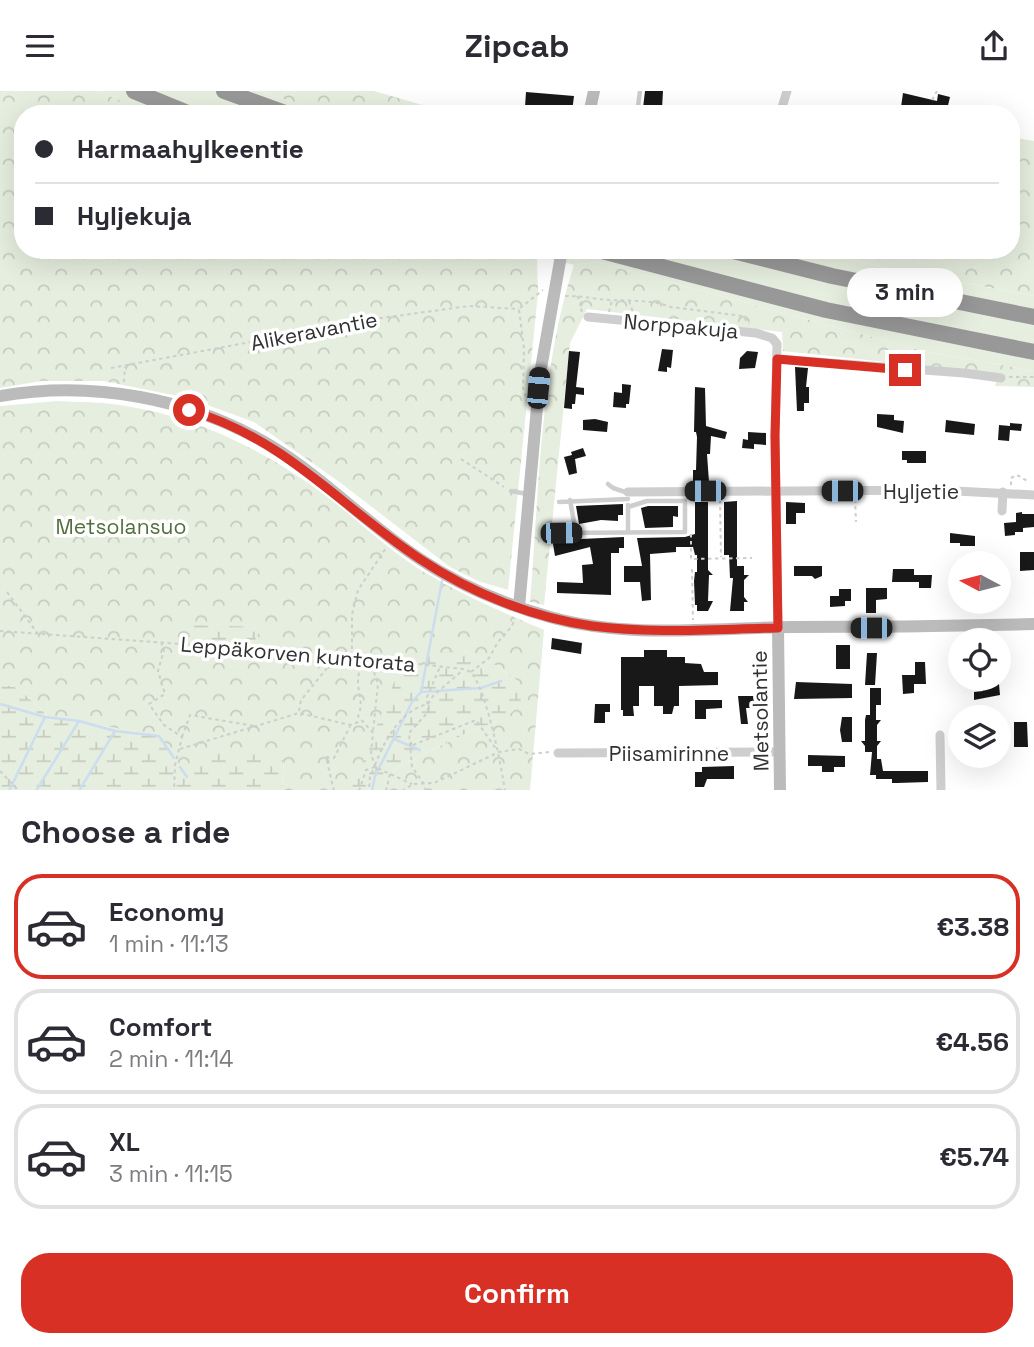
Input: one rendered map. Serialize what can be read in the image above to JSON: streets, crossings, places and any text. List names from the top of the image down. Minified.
{"streets":{"street":["Norppakuja","Hyljetie","Metsolantie","Piisamirinne"],"path":["Alikeravantie","Leppäkorven kuntorata"]},"crossings":[["Norppakuja","Metsolantie"],["Hyljetie","Metsolantie"],["Metsolantie","Piisamirinne"]],"parks":["Metsolansuo"],"north":"left","page":{"header":"Zipcab","banner":["Harmaahylkeentie","Hyljekuja"],"bubble":"3 min","heading":"Choose a ride","list":[{"name":"Economy","note":"1 min · 11:13","value":"€3.38"},{"name":"Comfort","note":"2 min · 11:14","value":"€4.56"},{"name":"XL","note":"3 min · 11:15","value":"€5.74"}],"buttons":"Confirm"}}
